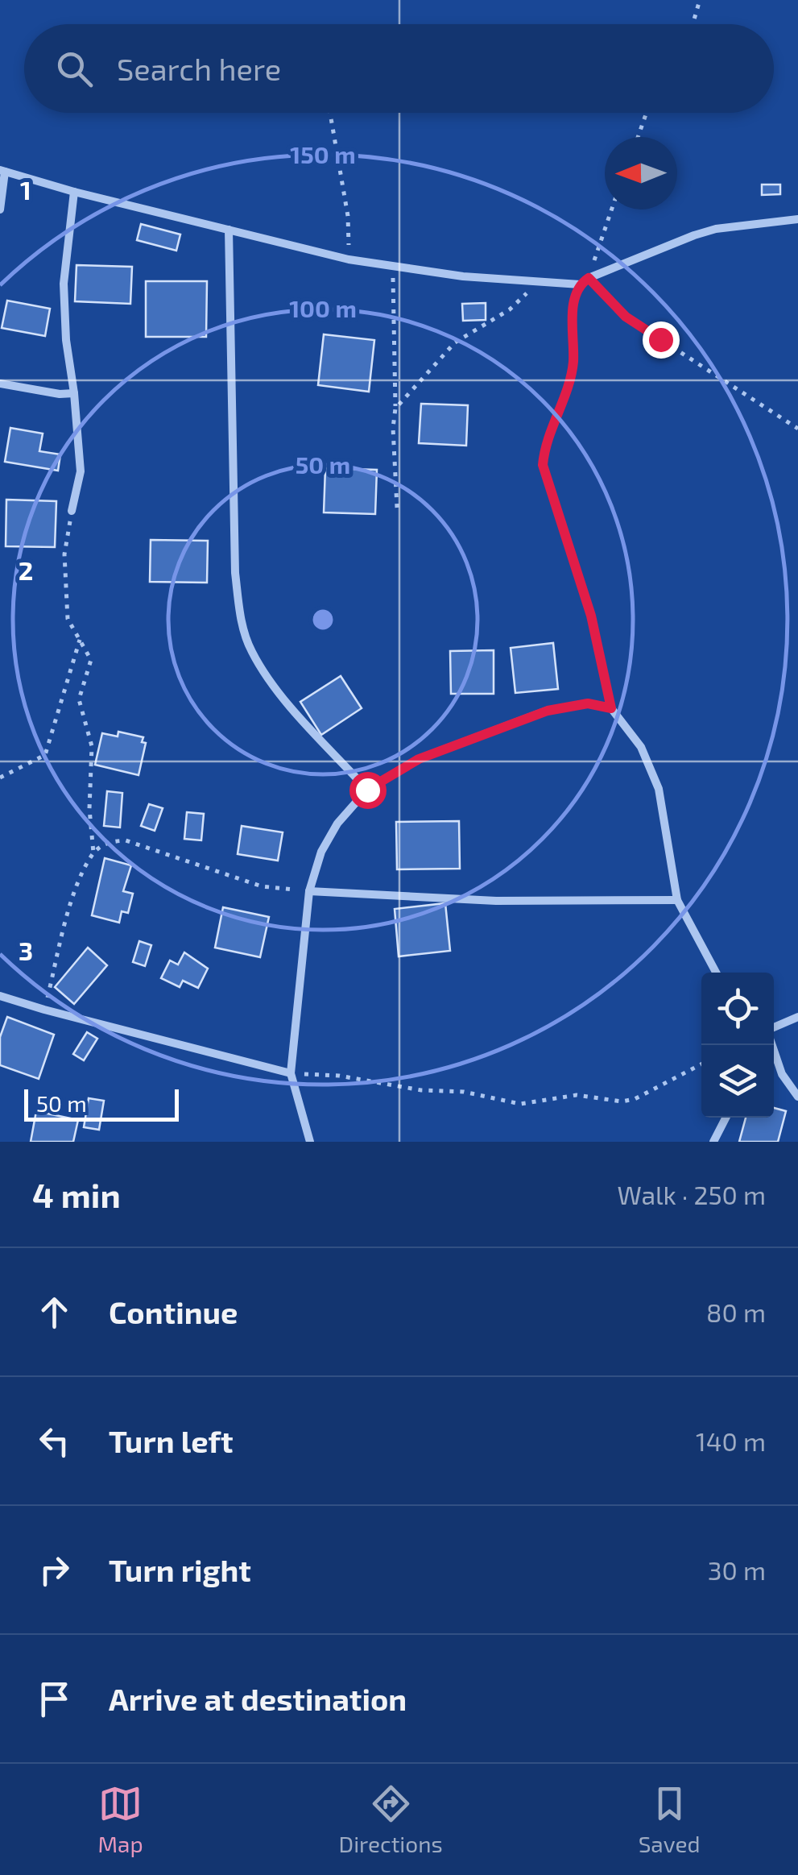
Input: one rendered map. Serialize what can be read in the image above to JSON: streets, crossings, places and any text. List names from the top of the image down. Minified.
{"scale_bar":"50 m","north":"left","page":{"search":"Search here","scale":"50 m","heading":["4 min","Walk · 250 m"],"list":[["Continue","80 m"],["Turn left","140 m"],["Turn right","30 m"],"Arrive at destination"],"nav":["Map","Directions","Saved"]},"grid":{"rows":["1","2","3"]},"rings":["150 m","100 m","50 m"]}
